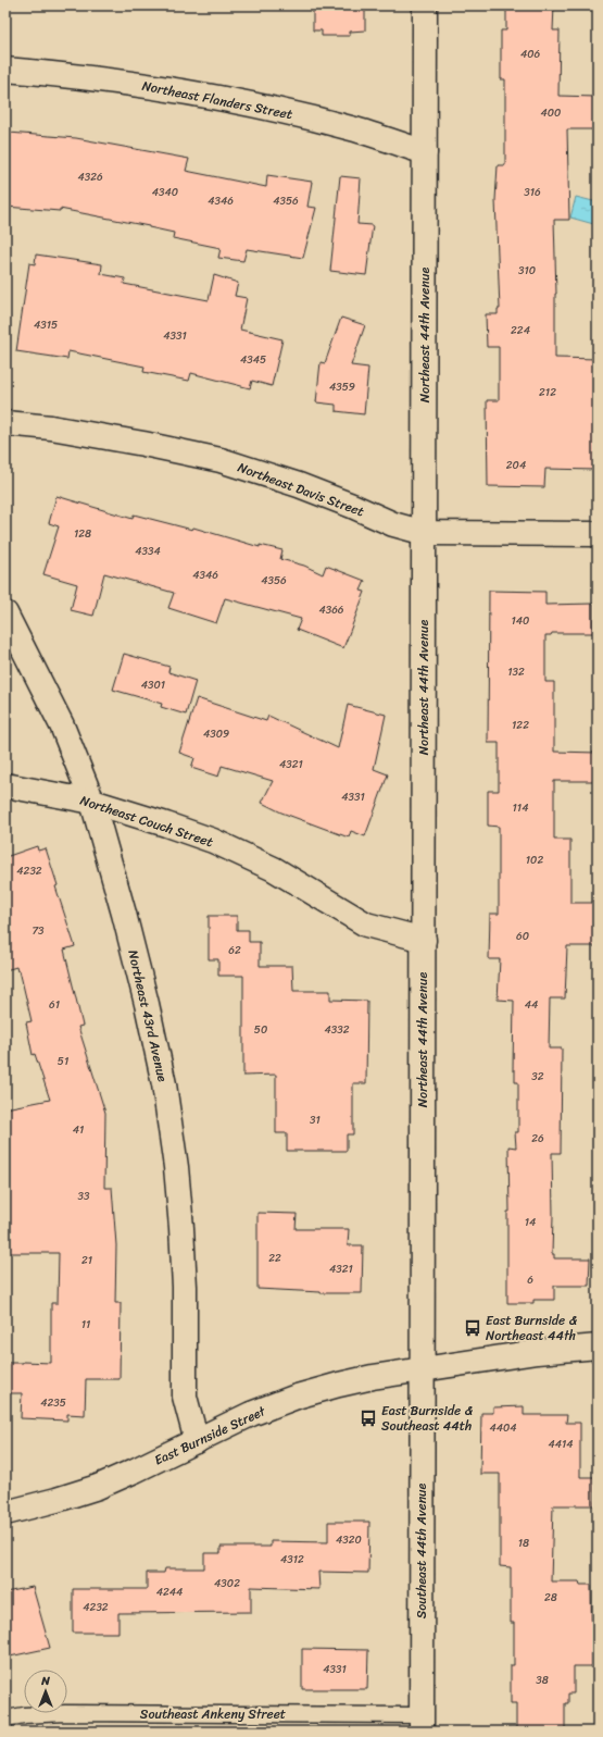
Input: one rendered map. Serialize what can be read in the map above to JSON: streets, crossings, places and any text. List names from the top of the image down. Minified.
{"streets":{"street":["Northeast Flanders Street","Northeast 44th Avenue","Northeast Davis Street","Northeast Couch Street","Northeast 43rd Avenue","East Burnside Street","Southeast 44th Avenue"],"lane":["Southeast Ankeny Street"]},"crossings":[["Northeast Flanders Street","Northeast 44th Avenue"],["Northeast 44th Avenue","Northeast Davis Street"],["Northeast 44th Avenue","Northeast Couch Street"],["Northeast 44th Avenue","East Burnside Street"],["Northeast 44th Avenue","Southeast 44th Avenue"],["Northeast Couch Street","Northeast 43rd Avenue"],["Northeast 43rd Avenue","East Burnside Street"],["East Burnside Street","Southeast 44th Avenue"],["Southeast 44th Avenue","Southeast Ankeny Street"]],"places":{"bus stop":["East Burnside & Northeast 44th","East Burnside & Southeast 44th"]},"house_numbers":["406","400","4326","4340","316","4346","4356","310","4315","224","4331","4345","4359","212","204","128","4334","4346","4356","4366","140","132","4301","122","4309","4321","4331","114","102","4232","73","60","62","61","44","50","4332","51","32","31","41","26","33","14","22","21","4321","6","11","4235","4404","4414","4320","18","4312","4302","4244","28","4232","4331","38"],"north":"top"}
